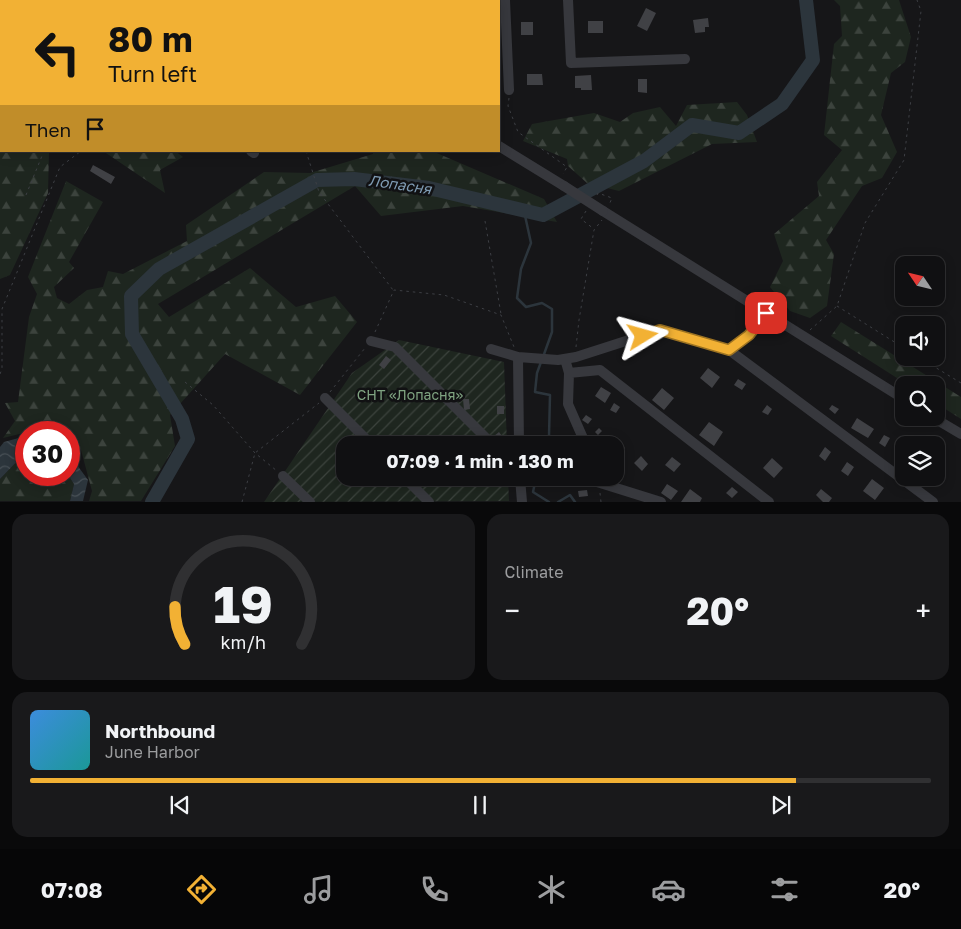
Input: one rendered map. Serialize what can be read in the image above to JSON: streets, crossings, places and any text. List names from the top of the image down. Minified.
{"water":["Лопасня"],"parks":["СНТ «Лопасня»"],"north":"top left","page":{"turn":["80 m","Turn left"],"then":"Then","limit":"30","trip":"07:09 · 1 min · 130 m","tile":"Climate","heat":["−","20°","+"],"song":["Northbound","June Harbor"],"tabs":["07:08","20°"],"gauge":["19","km/h"]}}
